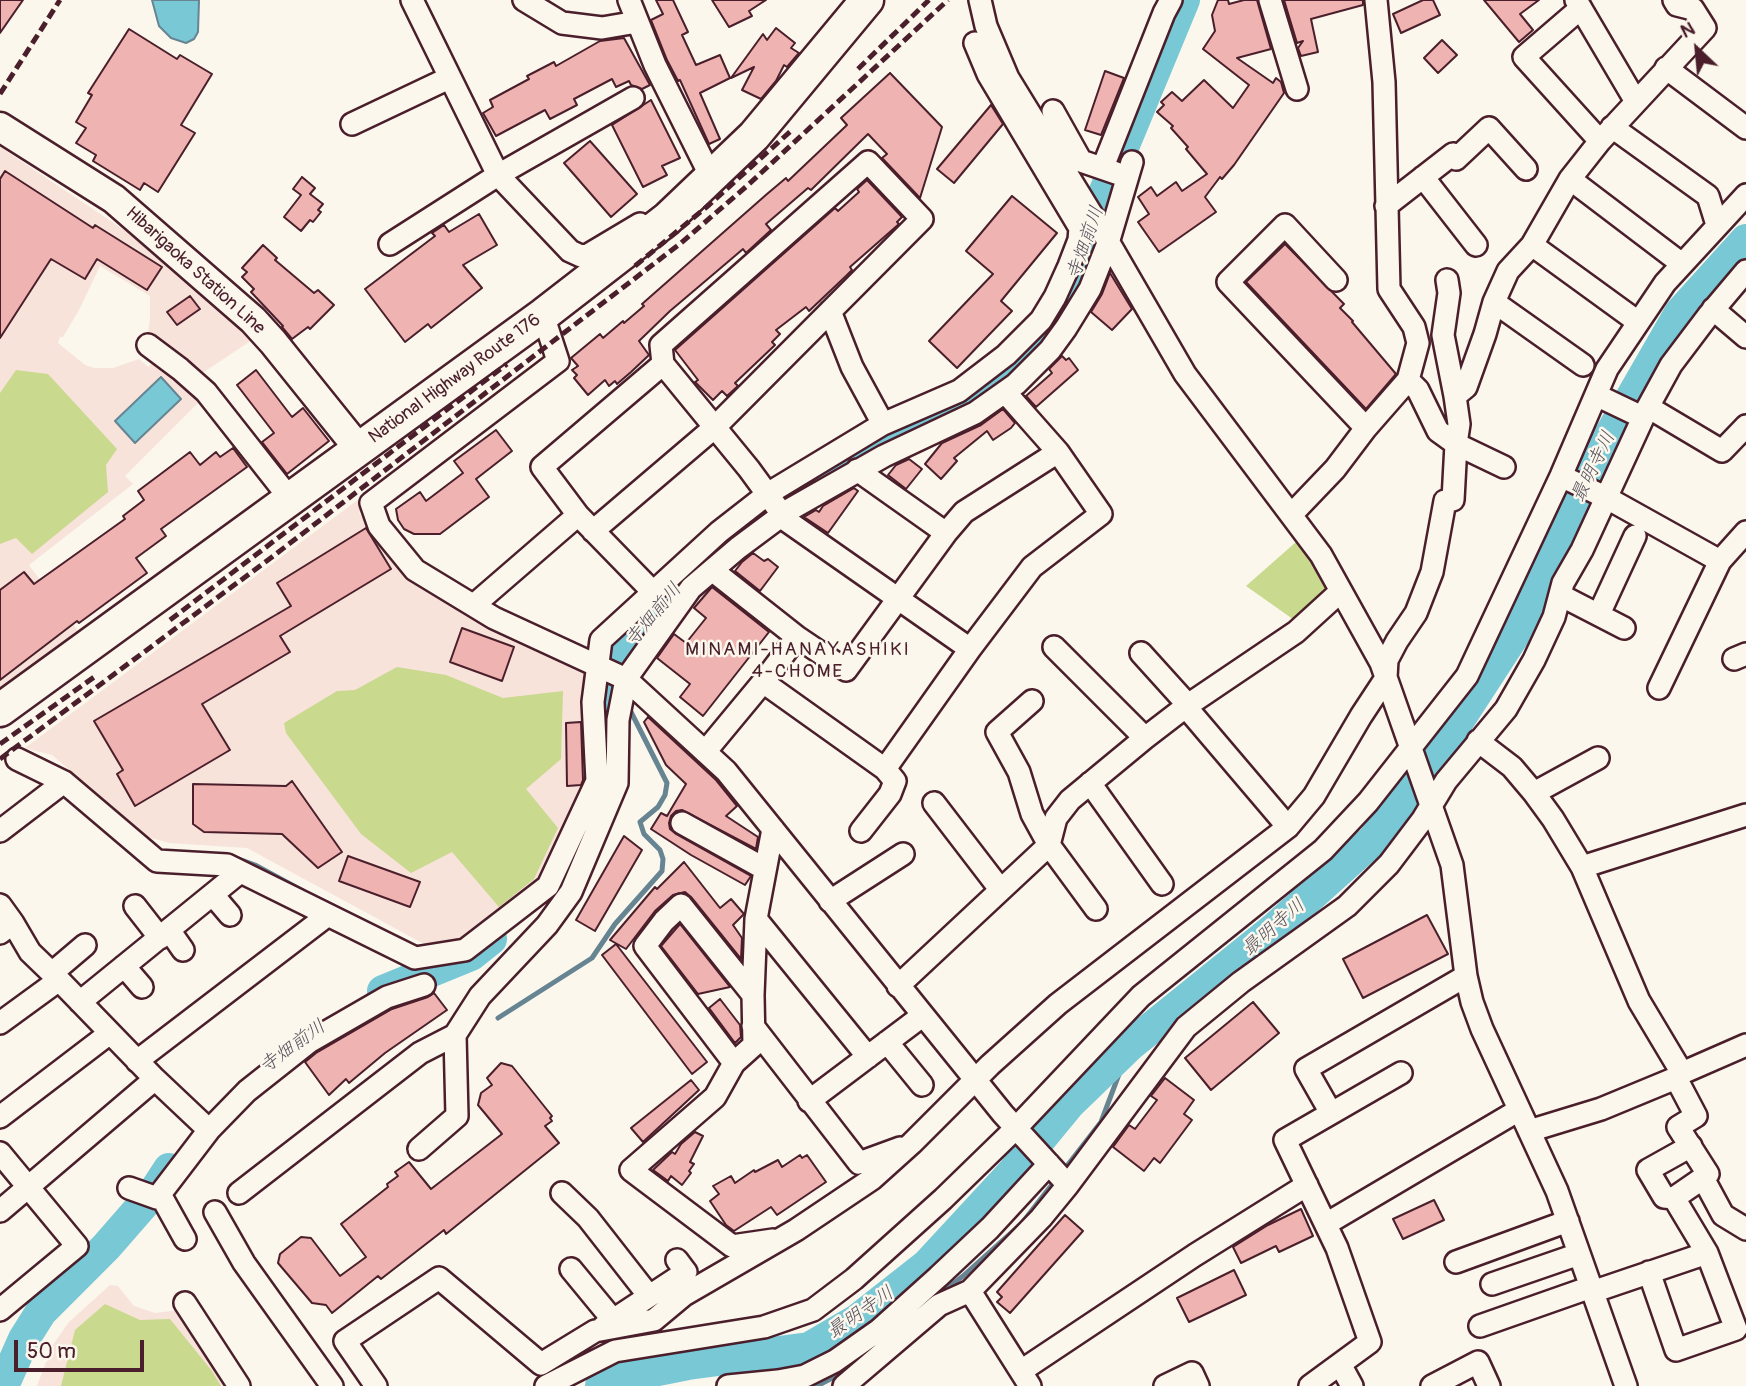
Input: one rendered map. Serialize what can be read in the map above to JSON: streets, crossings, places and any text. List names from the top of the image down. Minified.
{"streets":{"highway":["National Highway Route 176"],"main road":["Hibarigaoka Station Line"]},"crossings":[["Hibarigaoka Station Line","National Highway Route 176"]],"districts":["MINAMI-HANAYASHIKI 4-CHOME"],"water":["寺畑前川","最明寺川"],"scale_bar":"50 m","north":"top left"}
